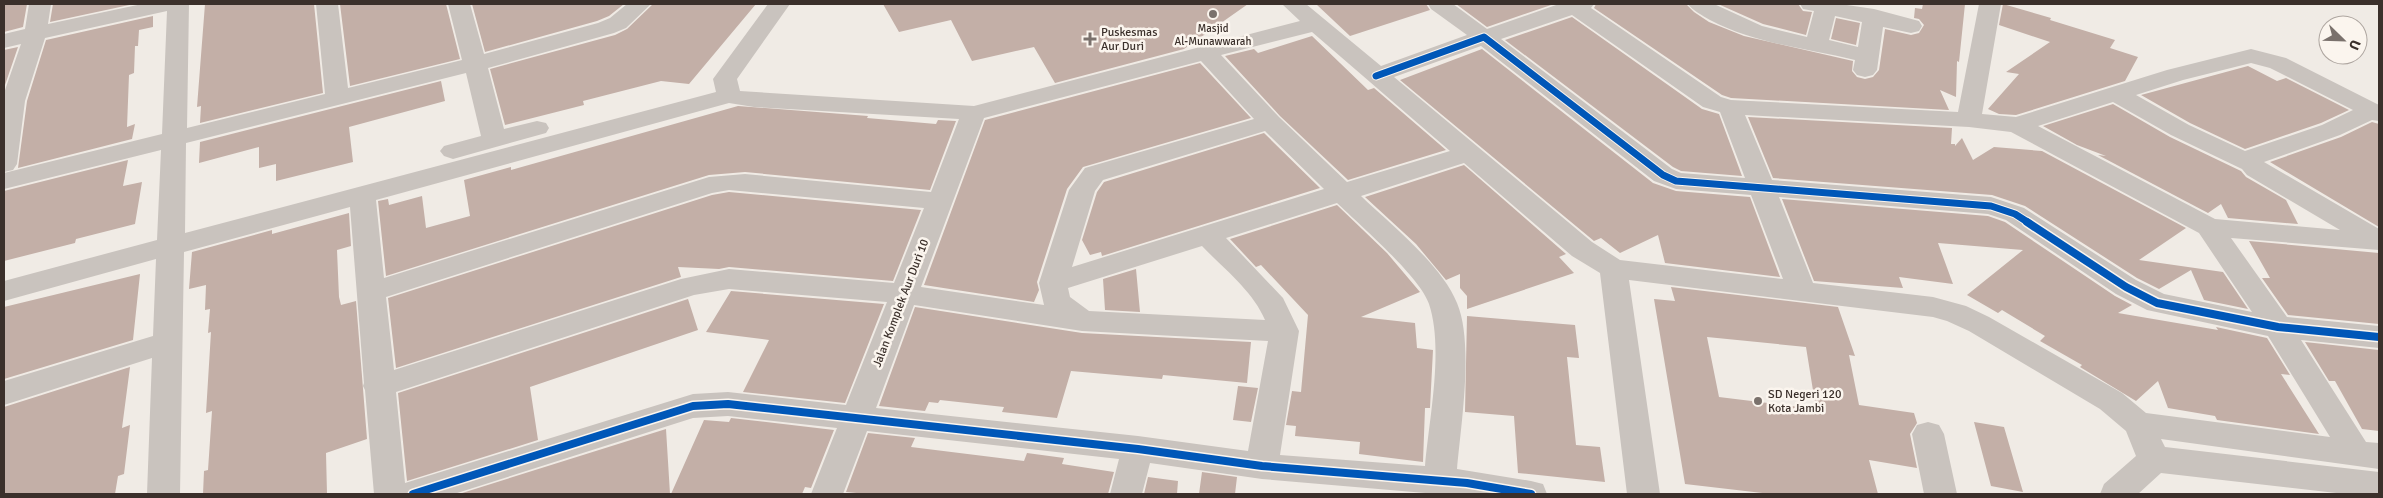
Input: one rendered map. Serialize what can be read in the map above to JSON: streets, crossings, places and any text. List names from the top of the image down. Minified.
{"streets":{"street":["Jalan Komplek Aur Duri 10"]},"places":{"other":["Masjid Al-Munawwarah","SD Negeri 120 Kota Jambi"],"health":["Puskesmas Aur Duri"]},"north":"bottom right"}
